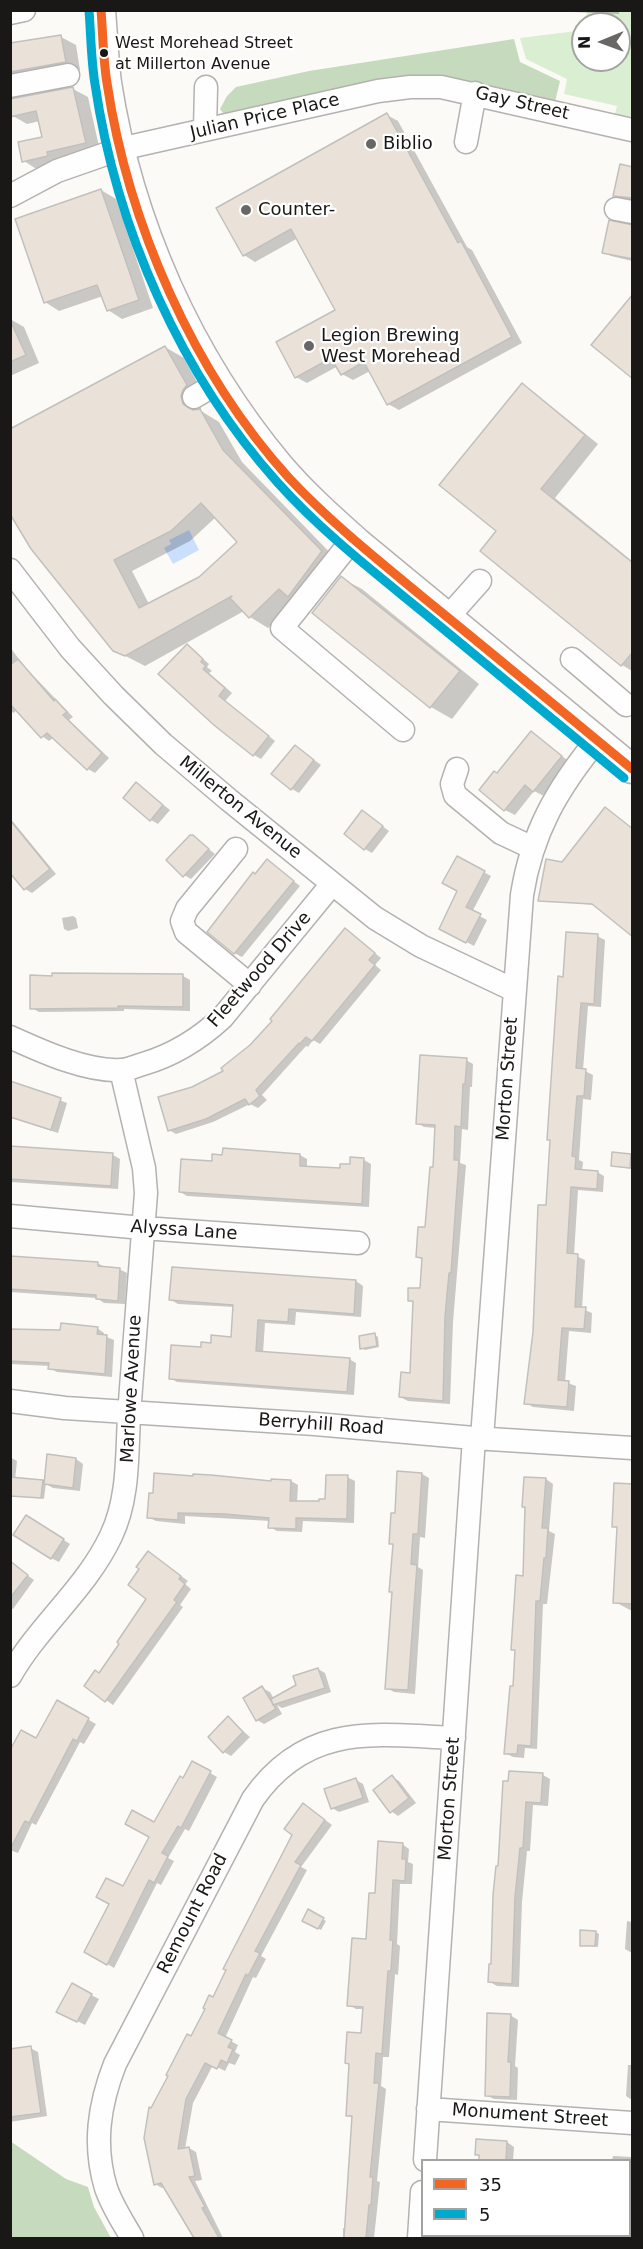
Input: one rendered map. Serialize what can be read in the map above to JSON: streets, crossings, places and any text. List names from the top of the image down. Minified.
{"streets":{"street":["Gay Street","Julian Price Place","Millerton Avenue","Fleetwood Drive","Morton Street","Alyssa Lane","Marlowe Avenue","Berryhill Road","Remount Road","Monument Street"]},"crossings":[["Gay Street","Julian Price Place"],["Millerton Avenue","Fleetwood Drive"],["Millerton Avenue","Morton Street"],["Fleetwood Drive","Marlowe Avenue"],["Morton Street","Berryhill Road"],["Morton Street","Remount Road"],["Morton Street","Monument Street"],["Alyssa Lane","Marlowe Avenue"],["Marlowe Avenue","Berryhill Road"]],"places":["West Morehead Street at Millerton Avenue","Biblio","Counter-","Legion Brewing West Morehead"],"lines":["transit line 35","transit line 5"],"legend":["35","5"],"north":"left"}
